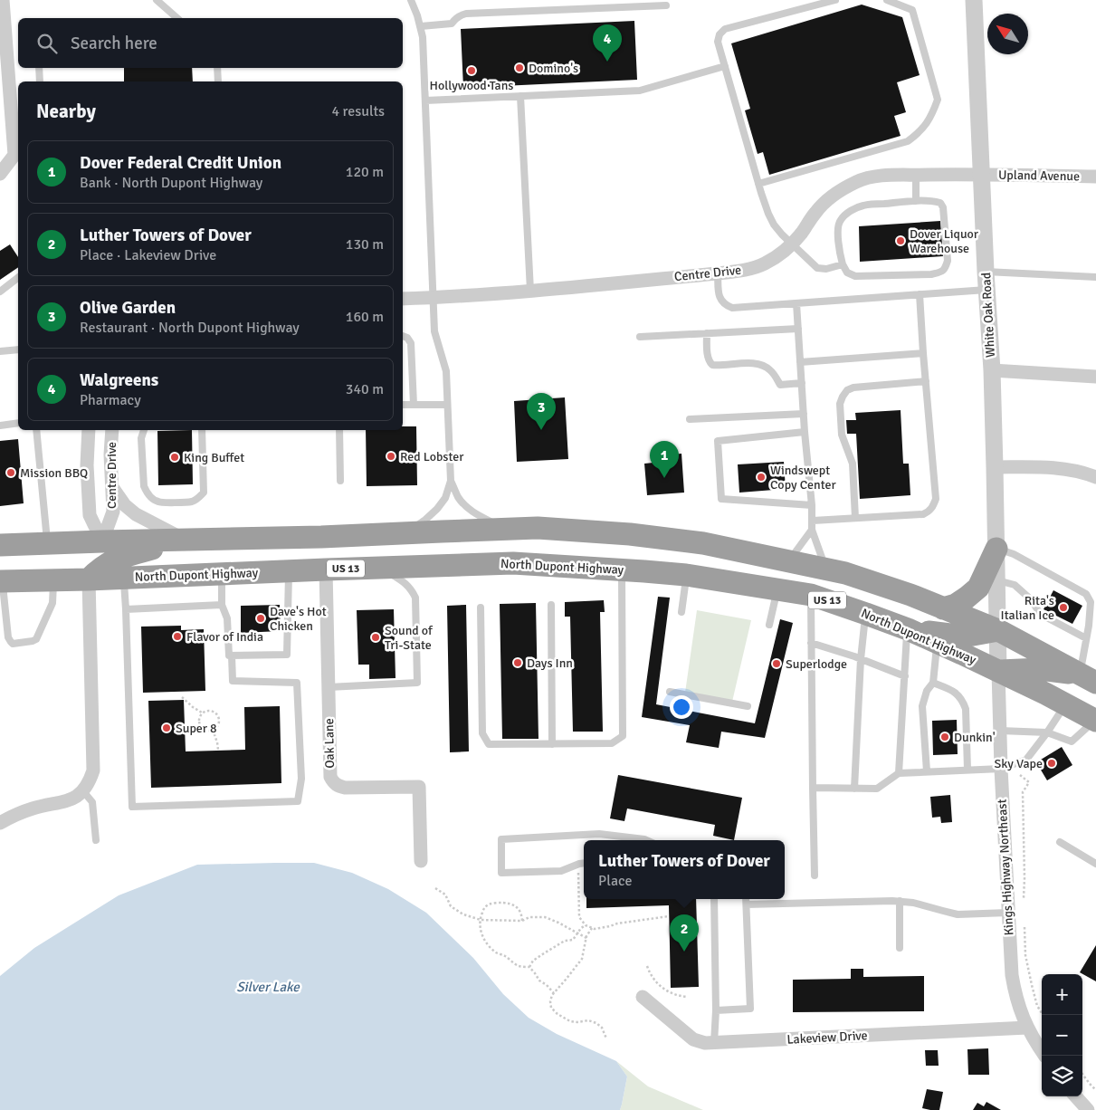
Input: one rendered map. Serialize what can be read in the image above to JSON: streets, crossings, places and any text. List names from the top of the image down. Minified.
{"streets":{"highway":["North Dupont Highway","US 13"],"street":["Upland Avenue","Centre Drive","White Oak Road","Oak Lane","Kings Highway Northeast","Lakeview Drive"]},"crossings":[["Upland Avenue","Centre Drive"],["Upland Avenue","White Oak Road"],["Centre Drive","White Oak Road"],["Centre Drive","US 13"],["White Oak Road","North Dupont Highway"],["White Oak Road","US 13"],["White Oak Road","Kings Highway Northeast"],["North Dupont Highway","Oak Lane"],["North Dupont Highway","Kings Highway Northeast"],["Kings Highway Northeast","Lakeview Drive"]],"water":["Silver Lake"],"places":["Domino's","Hollywood Tans","Dover Liquor Warehouse","Red Lobster","King Buffet","Mission BBQ","Windswept Copy Center","Rita's Italian Ice","Dave's Hot Chicken","Flavor of India","Sound of Tri-State","Days Inn","Superlodge","Super 8","Dunkin'","Sky Vape"],"north":"top left","page":{"search":"Search here","pins":["4","3","1","2"],"heading":["Nearby","4 results"],"list":[{"mark":"1","name":"Dover Federal Credit Union","note":"Bank · North Dupont Highway","value":"120 m"},{"mark":"2","name":"Luther Towers of Dover","note":"Place · Lakeview Drive","value":"130 m"},{"mark":"3","name":"Olive Garden","note":"Restaurant · North Dupont Highway","value":"160 m"},{"mark":"4","name":"Walgreens","note":"Pharmacy","value":"340 m"}],"popup":["Luther Towers of Dover","Place"],"map_buttons":["+","−"]}}
